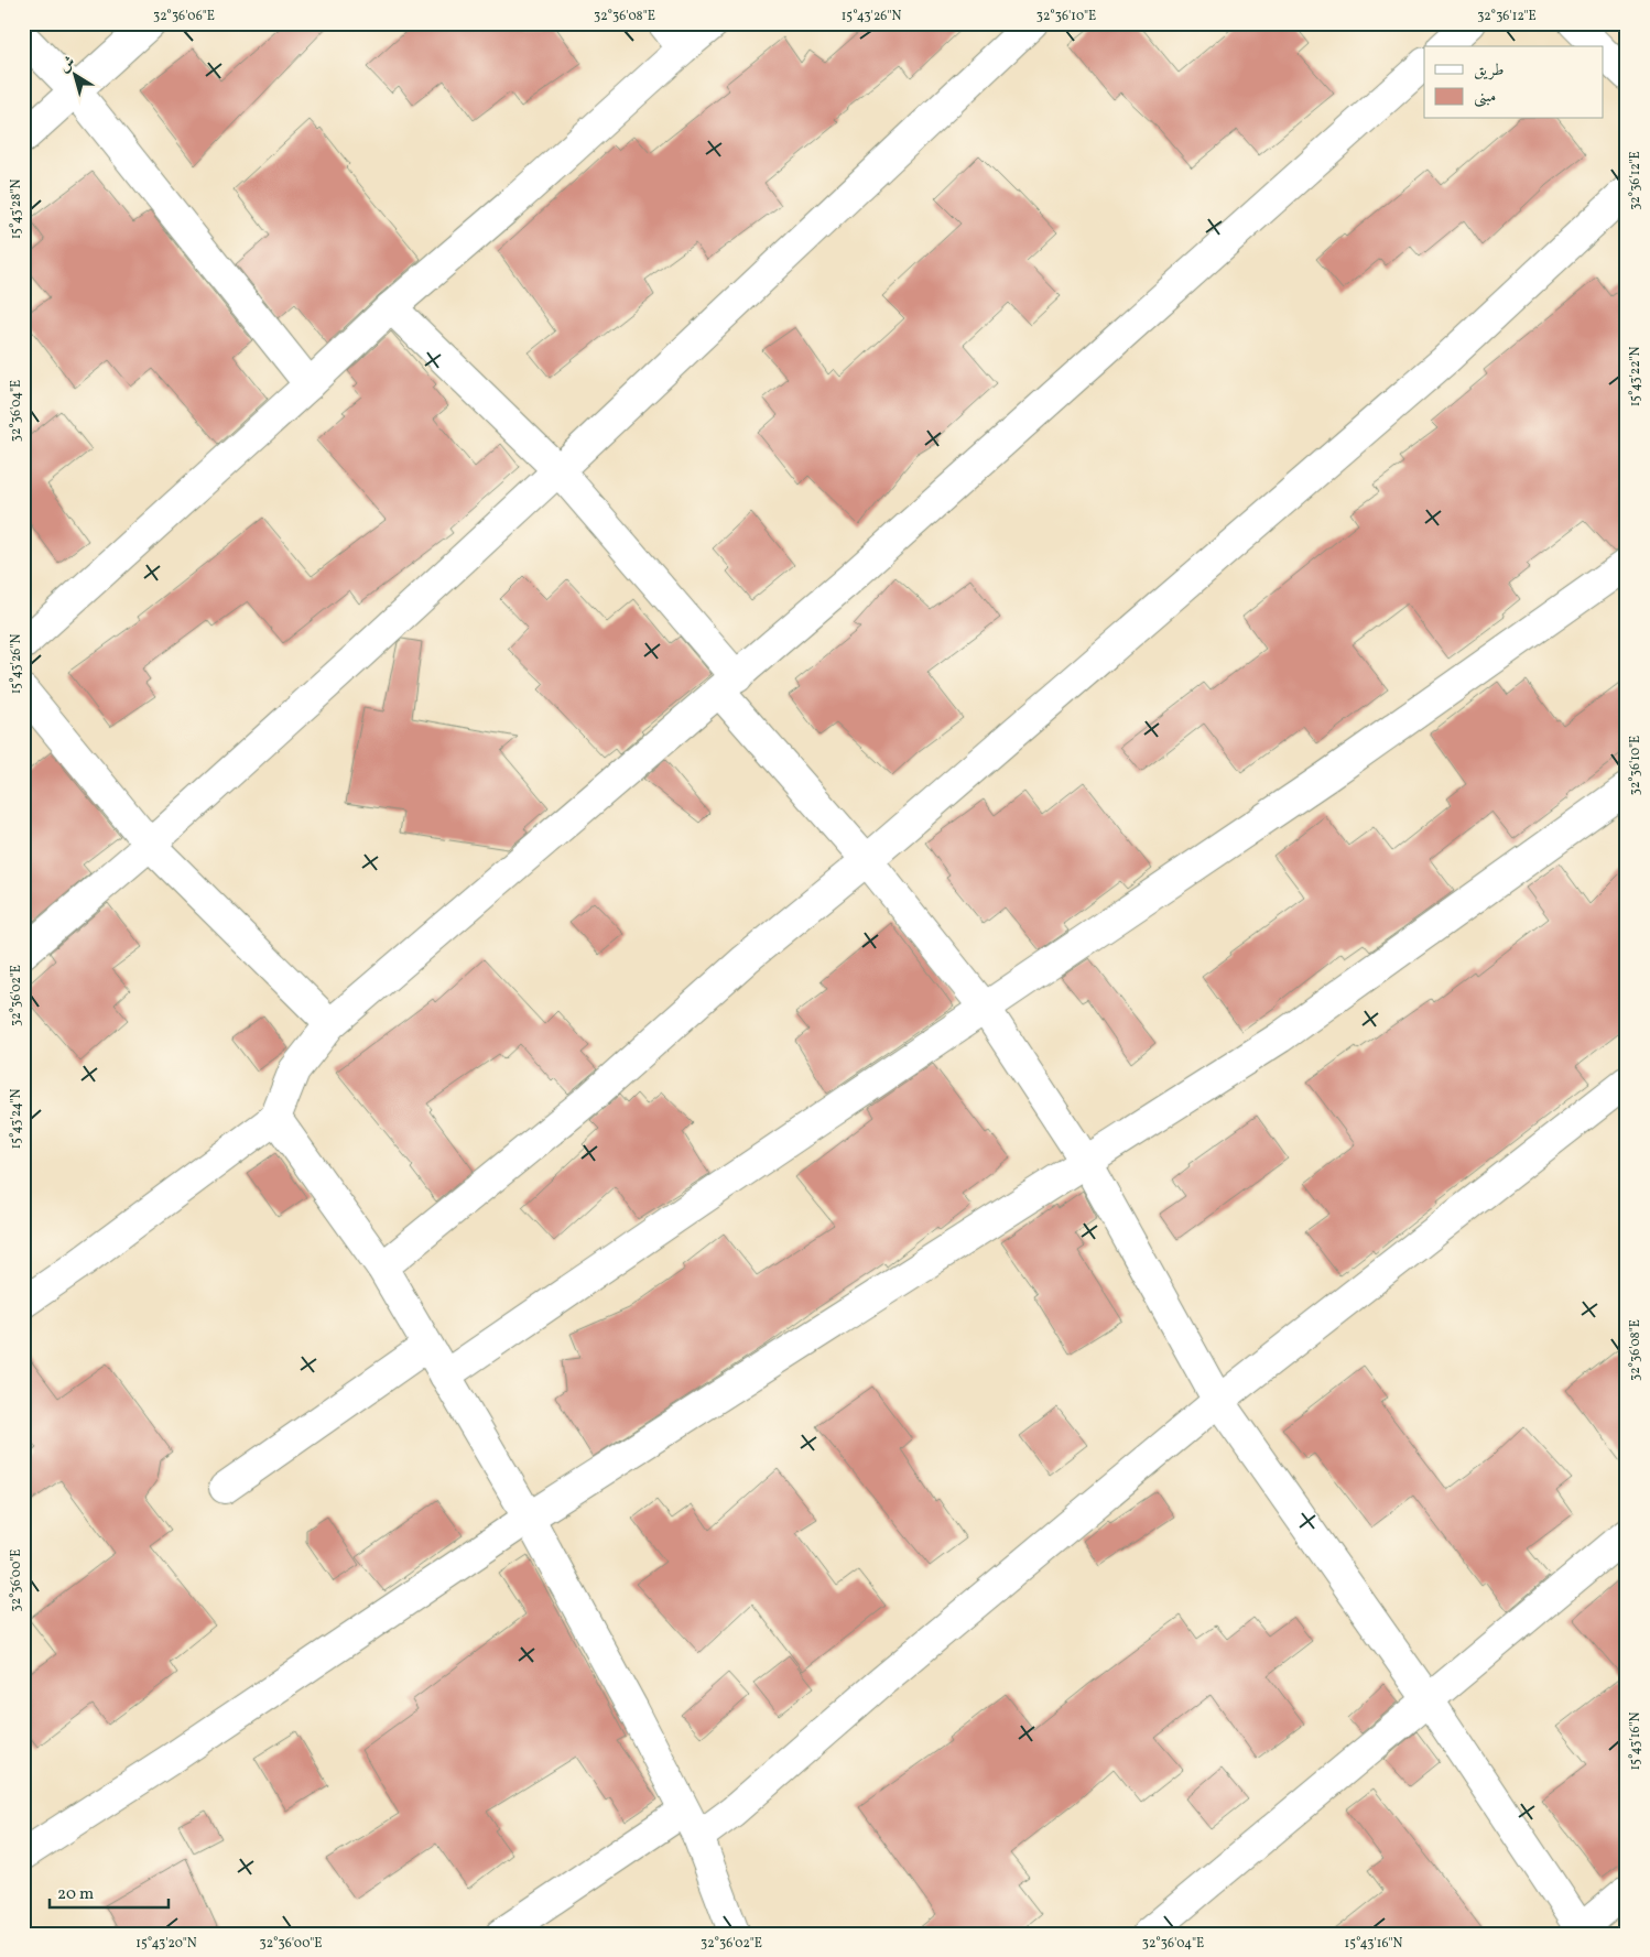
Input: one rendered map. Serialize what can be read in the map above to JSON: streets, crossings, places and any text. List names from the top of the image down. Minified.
{"legend":["طريق","مبنى"],"scale_bar":"20 m","north":"top left","coordinates":["32°36'06\"E","32°36'08\"E","15°43'26\"N","32°36'10\"E","32°36'12\"E","15°43'28\"N","15°43'22\"N","32°36'04\"E","32°36'02\"E","15°43'24\"N","32°36'00\"E","15°43'16\"N","15°43'20\"N"]}
